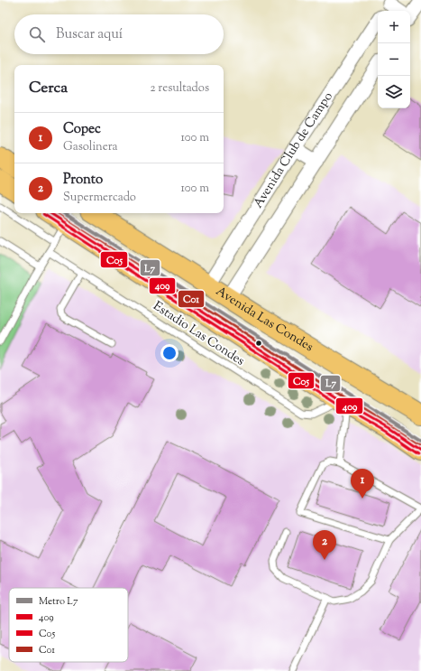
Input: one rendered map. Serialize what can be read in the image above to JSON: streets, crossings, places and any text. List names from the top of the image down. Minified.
{"streets":{"main road":["Avenida Las Condes"],"street":["Avenida Club de Campo"],"lane":["Estadio Las Condes"]},"crossings":[["Avenida Club de Campo","Avenida Las Condes"],["Avenida Las Condes","Estadio Las Condes"]],"lines":["metro line L7","transit line 409","transit line C01","transit line C05"],"legend":["Metro L7","409","C05","C01"],"page":{"map_buttons":["+","−"],"search":"Buscar aquí","heading":["Cerca","2 resultados"],"list":[{"mark":"1","name":"Copec","note":"Gasolinera","value":"100 m"},{"mark":"2","name":"Pronto","note":"Supermercado","value":"100 m"}],"pins":["1","2"]}}
